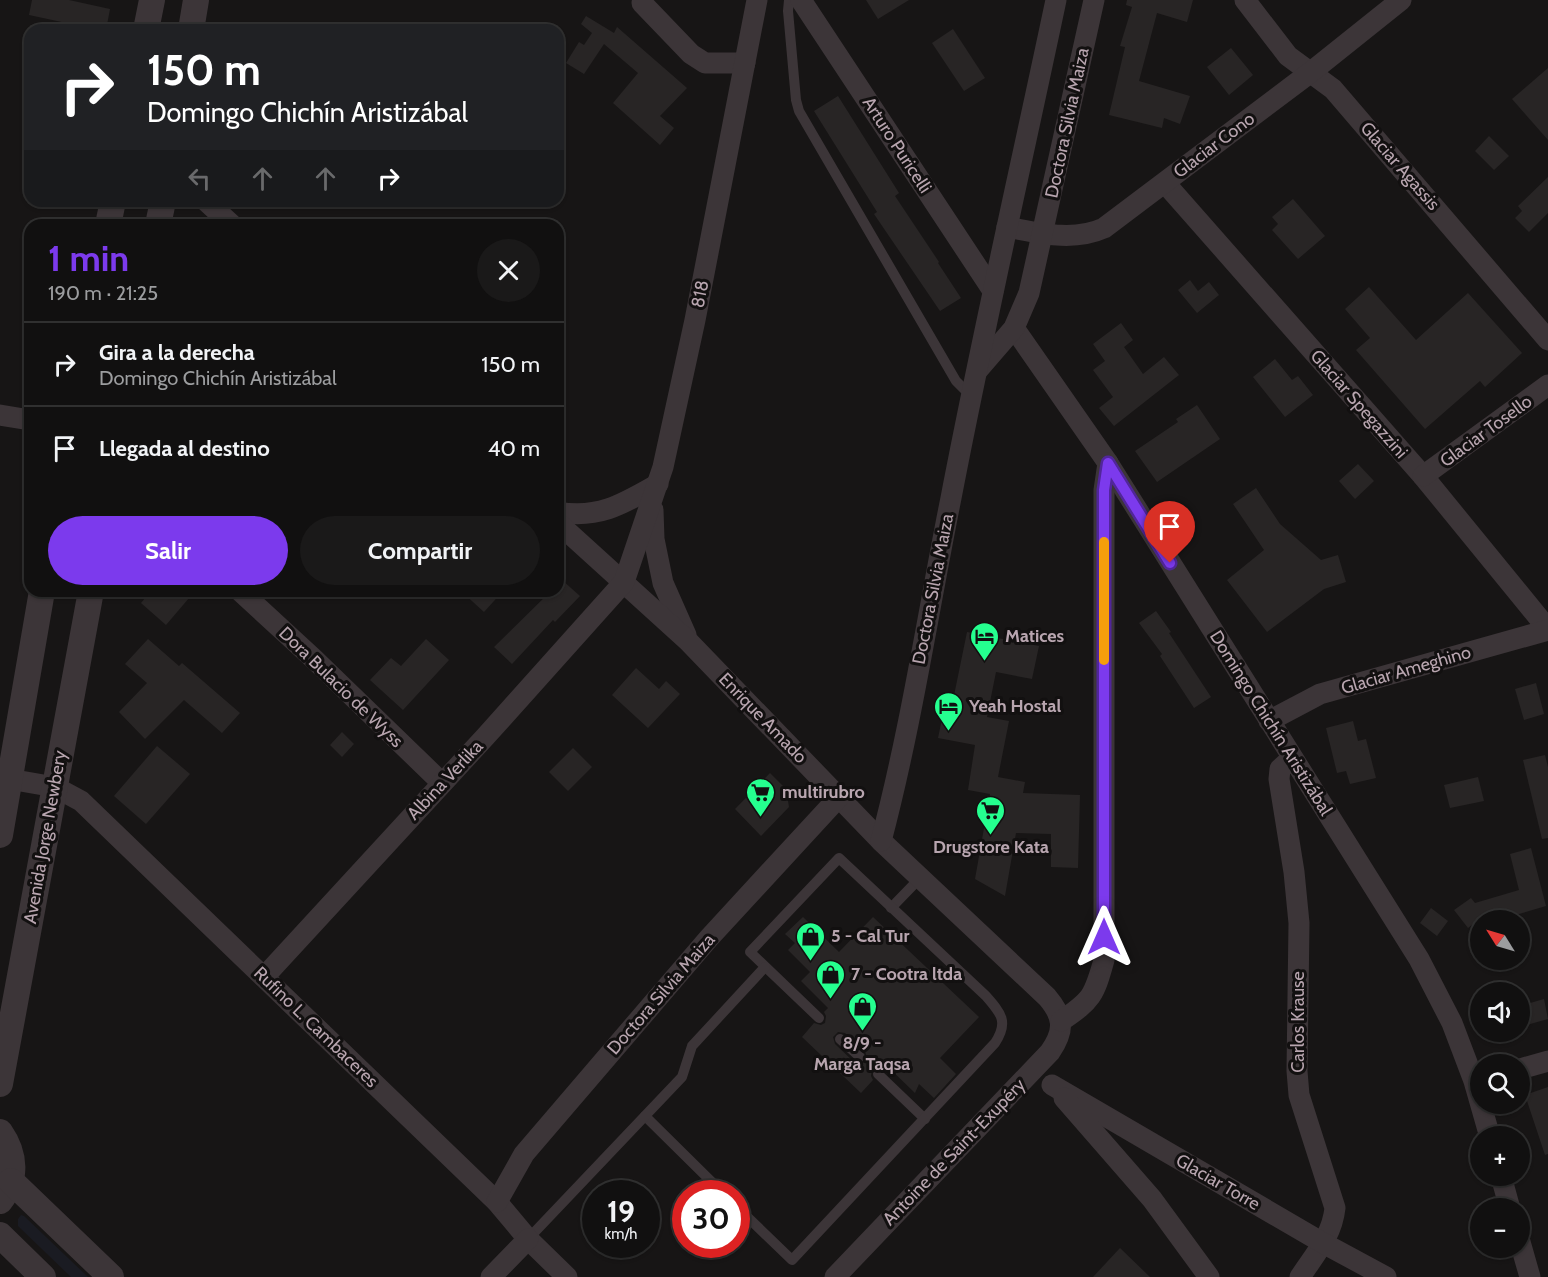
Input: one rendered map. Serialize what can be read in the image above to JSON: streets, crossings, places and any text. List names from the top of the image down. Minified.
{"streets":{"street":["Doctora Silvia Maiza","Arturo Puricelli","Glaciar Cono","Glaciar Agassis","818","Glaciar Spegazzini","Glaciar Tosello","Glaciar Ameghino","Dora Bulacio de Wyss","Enrique Amado","Domingo Chichín Aristizábal","Albina Verlika","Avenida Jorge Newbery","Carlos Krause","Rufino L. Cambaceres","Antoine de Saint-Exupéry","Glaciar Torre"]},"crossings":[["Doctora Silvia Maiza","Arturo Puricelli"],["Doctora Silvia Maiza","Glaciar Cono"],["Doctora Silvia Maiza","Enrique Amado"],["Doctora Silvia Maiza","Domingo Chichín Aristizábal"],["Doctora Silvia Maiza","Rufino L. Cambaceres"],["Glaciar Cono","Glaciar Agassis"],["Glaciar Cono","Glaciar Spegazzini"],["818","Enrique Amado"],["818","Albina Verlika"],["Glaciar Spegazzini","Glaciar Tosello"],["Glaciar Spegazzini","Glaciar Ameghino"],["Glaciar Ameghino","Domingo Chichín Aristizábal"],["Dora Bulacio de Wyss","Albina Verlika"],["Enrique Amado","Albina Verlika"],["Enrique Amado","Antoine de Saint-Exupéry"],["Domingo Chichín Aristizábal","Carlos Krause"],["Albina Verlika","Rufino L. Cambaceres"],["Avenida Jorge Newbery","Rufino L. Cambaceres"],["Carlos Krause","Glaciar Torre"]],"places":{"hotel":["Matices","Yeah Hostal"],"supermarket":["multirubro","Drugstore Kata"],"shop":["5 - Cal Tur","7 - Cootra ltda","8/9 - Marga Taqsa"]},"north":"top left","page":{"turn":["150 m","Domingo Chichín Aristizábal"],"heading":["1 min","190 m · 21:25"],"list":[{"name":"Gira a la derecha","note":"Domingo Chichín Aristizábal","value":"150 m"},{"name":"Llegada al destino","value":"40 m"}],"buttons":["Salir","Compartir"],"map_buttons":["+","−"],"speed":"19 km/h","limit":"30"}}
